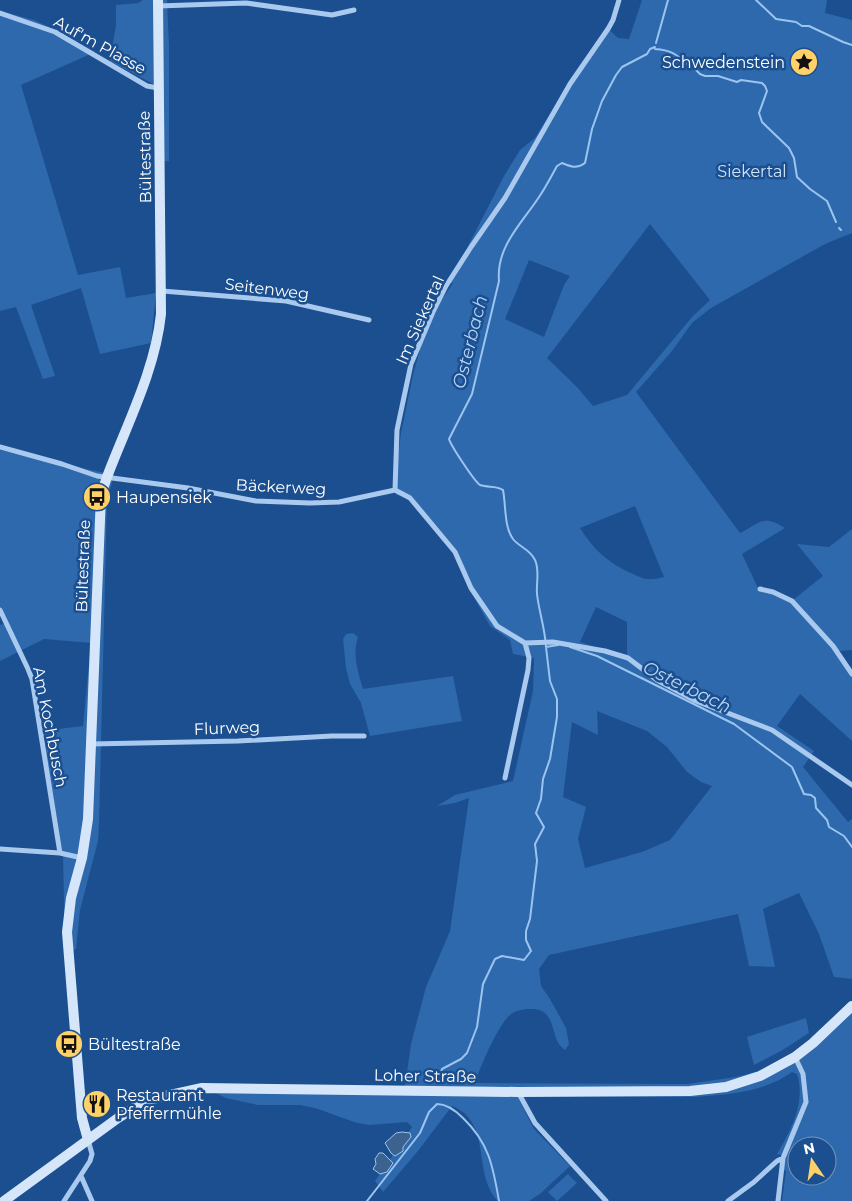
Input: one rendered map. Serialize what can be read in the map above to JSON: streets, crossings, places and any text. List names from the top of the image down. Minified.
{"streets":{"street":["Auf'm Plasse","Bültestraße","Seitenweg","Im Siekertal","Bäckerweg","Am Kochbusch","Flurweg","Loher Straße"]},"crossings":[["Auf'm Plasse","Bültestraße"],["Bültestraße","Seitenweg"],["Bültestraße","Bäckerweg"],["Bültestraße","Flurweg"],["Bültestraße","Loher Straße"],["Im Siekertal","Bäckerweg"]],"water":["Osterbach"],"parks":["Siekertal"],"places":{"place":["Schwedenstein"],"bus stop":["Haupensiek","Bültestraße"],"restaurant":["Restaurant Pfeffermühle"]},"north":"top"}
